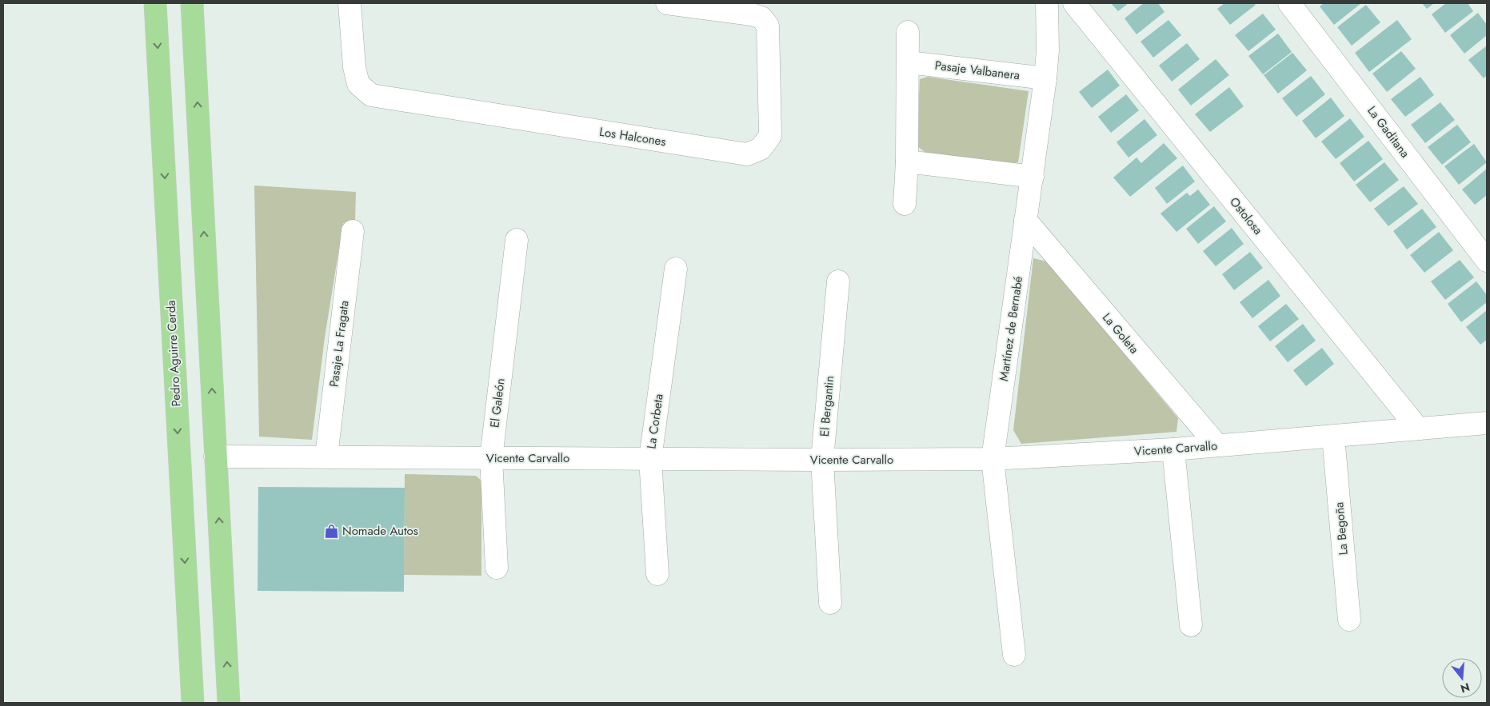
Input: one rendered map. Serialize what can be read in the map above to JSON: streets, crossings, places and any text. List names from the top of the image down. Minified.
{"streets":{"highway":["Pedro Aguirre Cerda"],"street":["Pasaje Valbanera","La Gaditana","Los Halcones","Ostolosa","Martínez de Bernabé","La Goleta","Pasaje La Fragata","El Galeón","El Bergantin","La Corbeta","Vicente Carvallo","La Begoña"]},"crossings":[["Pasaje Valbanera","Martínez de Bernabé"],["Ostolosa","Vicente Carvallo"],["Martínez de Bernabé","La Goleta"],["Martínez de Bernabé","Vicente Carvallo"],["La Goleta","Vicente Carvallo"],["Pasaje La Fragata","Vicente Carvallo"],["El Galeón","Vicente Carvallo"],["El Bergantin","Vicente Carvallo"],["La Corbeta","Vicente Carvallo"],["Vicente Carvallo","La Begoña"]],"places":{"shop":["Nomade Autos"]},"north":"bottom"}
